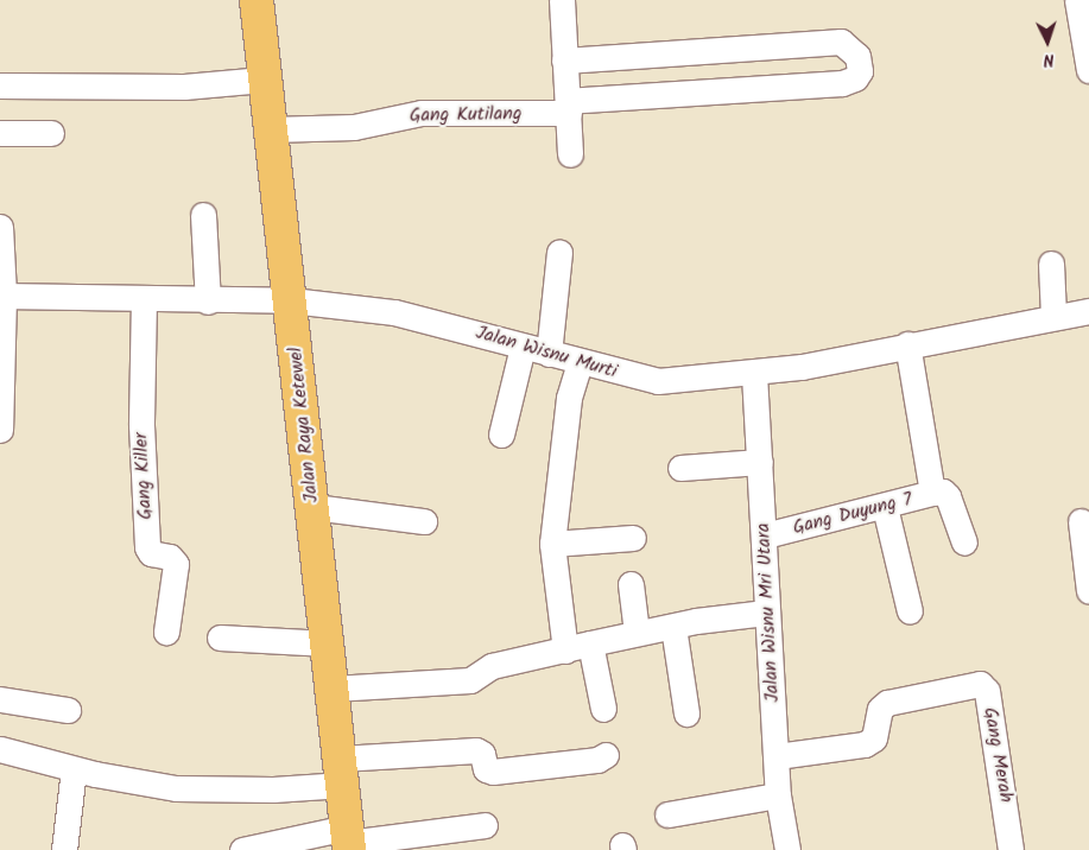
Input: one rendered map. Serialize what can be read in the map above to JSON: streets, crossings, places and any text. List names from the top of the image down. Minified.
{"streets":{"main road":["Jalan Raya Ketewel"],"street":["Gang Kutilang","Jalan Wisnu Murti","Gang Killer","Gang Duyung 7","Jalan Wisnu Mri Utara","Gang Merah"]},"crossings":[["Gang Kutilang","Jalan Raya Ketewel"],["Jalan Wisnu Murti","Jalan Raya Ketewel"],["Jalan Wisnu Murti","Gang Killer"],["Jalan Wisnu Murti","Gang Duyung 7"],["Jalan Wisnu Murti","Jalan Wisnu Mri Utara"],["Gang Duyung 7","Jalan Wisnu Mri Utara"],["Jalan Wisnu Mri Utara","Gang Merah"]],"north":"bottom"}
